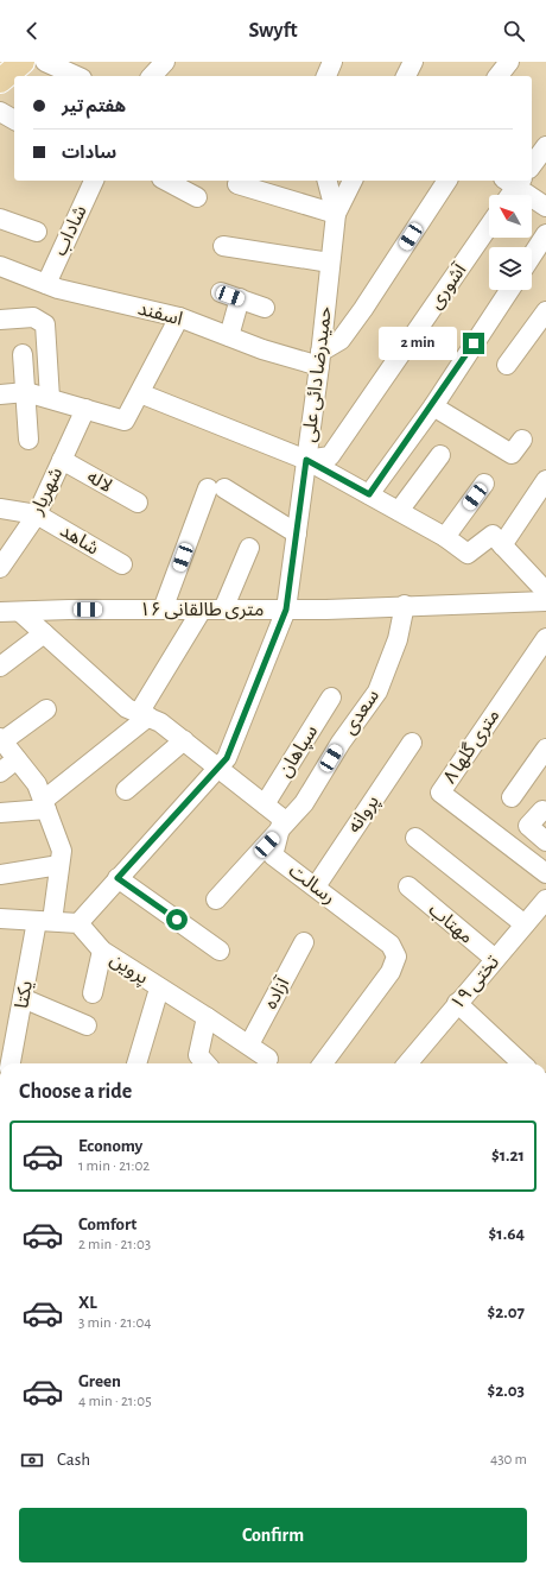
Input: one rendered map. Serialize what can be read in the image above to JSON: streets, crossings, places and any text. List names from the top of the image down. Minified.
{"streets":{"street":["شاداب","آشوری","اسفند","حمیدرضا دائی علی","لاله","شهریار","شاهد","۱۶ متری طالقانی","سعدی","۸ متری گلها","سپاهان","پروانه","رسالت","مهتاب","پروین","تختی ۱۹","آزاده","یکتا"]},"crossings":[["شاداب","اسفند"],["آشوری","حمیدرضا دائی علی"],["اسفند","حمیدرضا دائی علی"],["حمیدرضا دائی علی","۱۶ متری طالقانی"],["حمیدرضا دائی علی","رسالت"],["لاله","شهریار"],["شهریار","شاهد"],["۱۶ متری طالقانی","سعدی"],["۱۶ متری طالقانی","رسالت"],["سعدی","رسالت"],["سپاهان","رسالت"],["پروانه","رسالت"],["مهتاب","تختی ۱۹"],["پروین","آزاده"]],"north":"top left","page":{"header":"Swyft","banner":["هفتم تیر","سادات"],"bubble":"2 min","heading":"Choose a ride","list":[{"name":"Economy","note":"1 min · 21:02","value":"$1.21"},{"name":"Comfort","note":"2 min · 21:03","value":"$1.64"},{"name":"XL","note":"3 min · 21:04","value":"$2.07"},{"name":"Green","note":"4 min · 21:05","value":"$2.03"}],"pay":["Cash","430 m"],"buttons":"Confirm"}}
